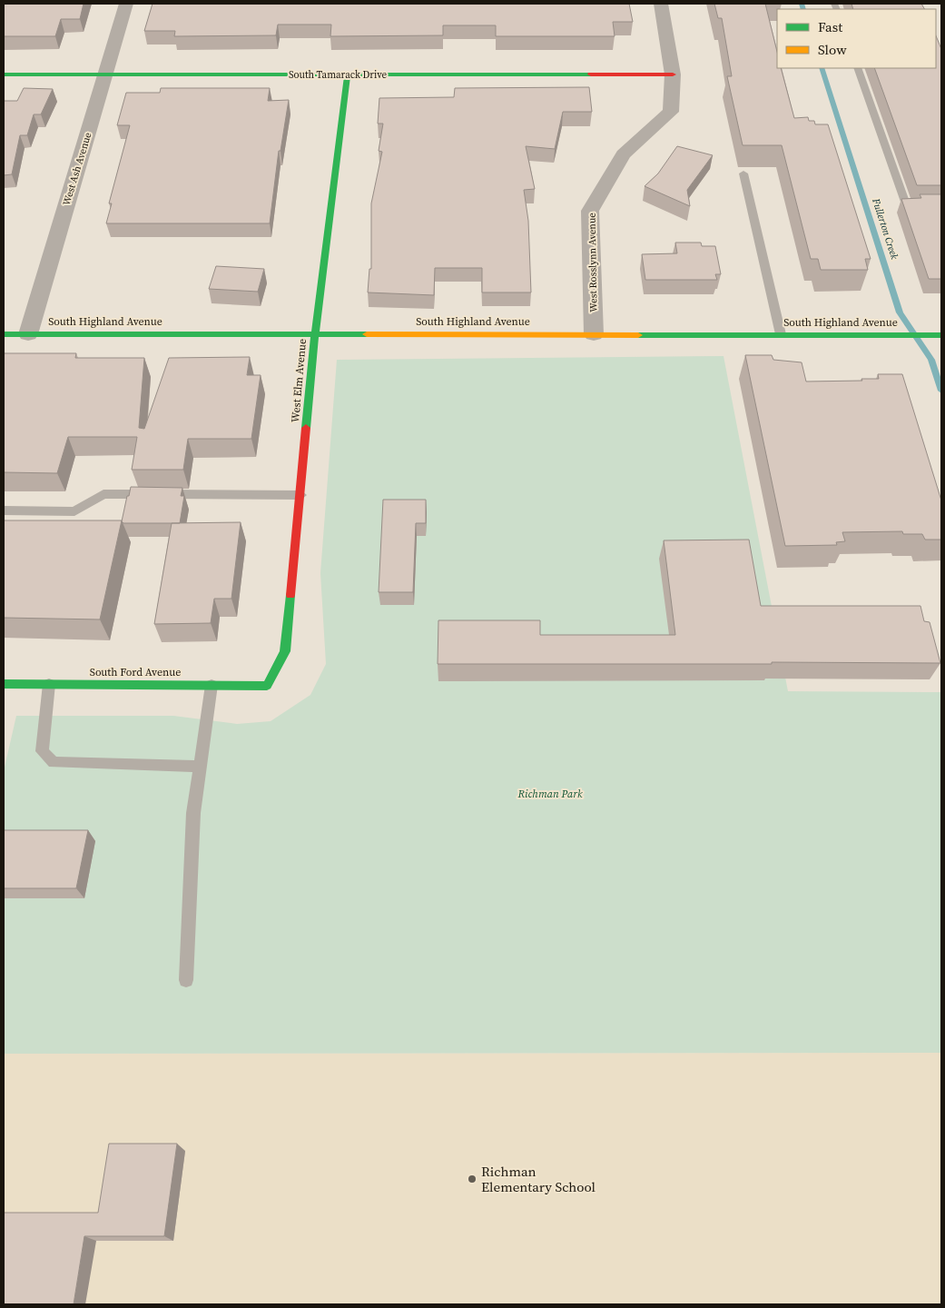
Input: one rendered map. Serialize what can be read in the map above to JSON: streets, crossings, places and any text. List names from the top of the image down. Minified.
{"streets":{"street":["South Tamarack Drive","West Ash Avenue","West Rosslynn Avenue","South Highland Avenue","West Elm Avenue","South Ford Avenue"]},"crossings":[["South Tamarack Drive","West Ash Avenue"],["South Tamarack Drive","West Rosslynn Avenue"],["South Tamarack Drive","West Elm Avenue"],["West Ash Avenue","South Highland Avenue"],["West Rosslynn Avenue","South Highland Avenue"],["South Highland Avenue","West Elm Avenue"],["West Elm Avenue","South Ford Avenue"]],"water":["Fullerton Creek"],"parks":["Richman Park"],"places":["Richman Elementary School"],"legend":["Fast","Slow"]}
